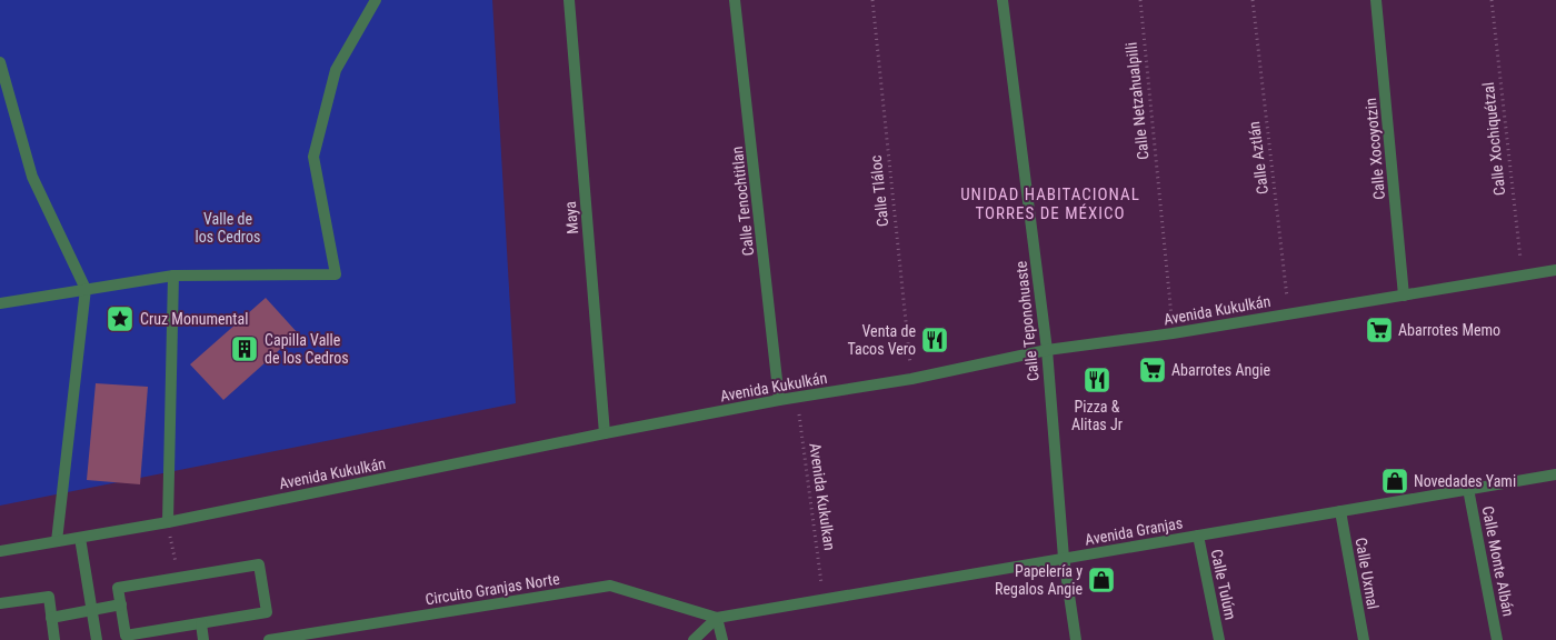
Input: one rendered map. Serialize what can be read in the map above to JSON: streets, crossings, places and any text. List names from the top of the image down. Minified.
{"streets":{"street":["Calle Xocoyotzin","Calle Tenochtitlan","Maya","Avenida Kukulkán","Calle Teponohuaste","Avenida Granjas","Calle Monte Albán","Calle Uxmal","Calle Tulúm","Circuito Granjas Norte"],"path":["Calle Netzahualpilli","Calle Xochiquétzal","Calle Aztlán","Calle Tláloc","Avenida Kukulkan"]},"crossings":[["Calle Netzahualpilli","Avenida Kukulkán"],["Calle Xochiquétzal","Avenida Kukulkán"],["Calle Xocoyotzin","Avenida Kukulkán"],["Calle Aztlán","Avenida Kukulkán"],["Calle Tláloc","Avenida Kukulkán"],["Calle Tenochtitlan","Avenida Kukulkán"],["Maya","Avenida Kukulkán"],["Avenida Kukulkán","Calle Teponohuaste"],["Avenida Kukulkán","Avenida Kukulkan"],["Calle Teponohuaste","Avenida Granjas"],["Avenida Kukulkan","Avenida Granjas"],["Avenida Granjas","Calle Monte Albán"],["Avenida Granjas","Calle Uxmal"],["Avenida Granjas","Calle Tulúm"],["Avenida Granjas","Circuito Granjas Norte"]],"districts":["UNIDAD HABITACIONAL TORRES DE MÉXICO"],"parks":["Valle de los Cedros"],"places":{"place":["Cruz Monumental"],"supermarket":["Abarrotes Memo","Abarrotes Angie"],"restaurant":["Venta de Tacos Vero","Pizza & Alitas Jr"],"building":["Capilla Valle de los Cedros"],"shop":["Novedades Yami","Papelería y Regalos Angie"]}}
